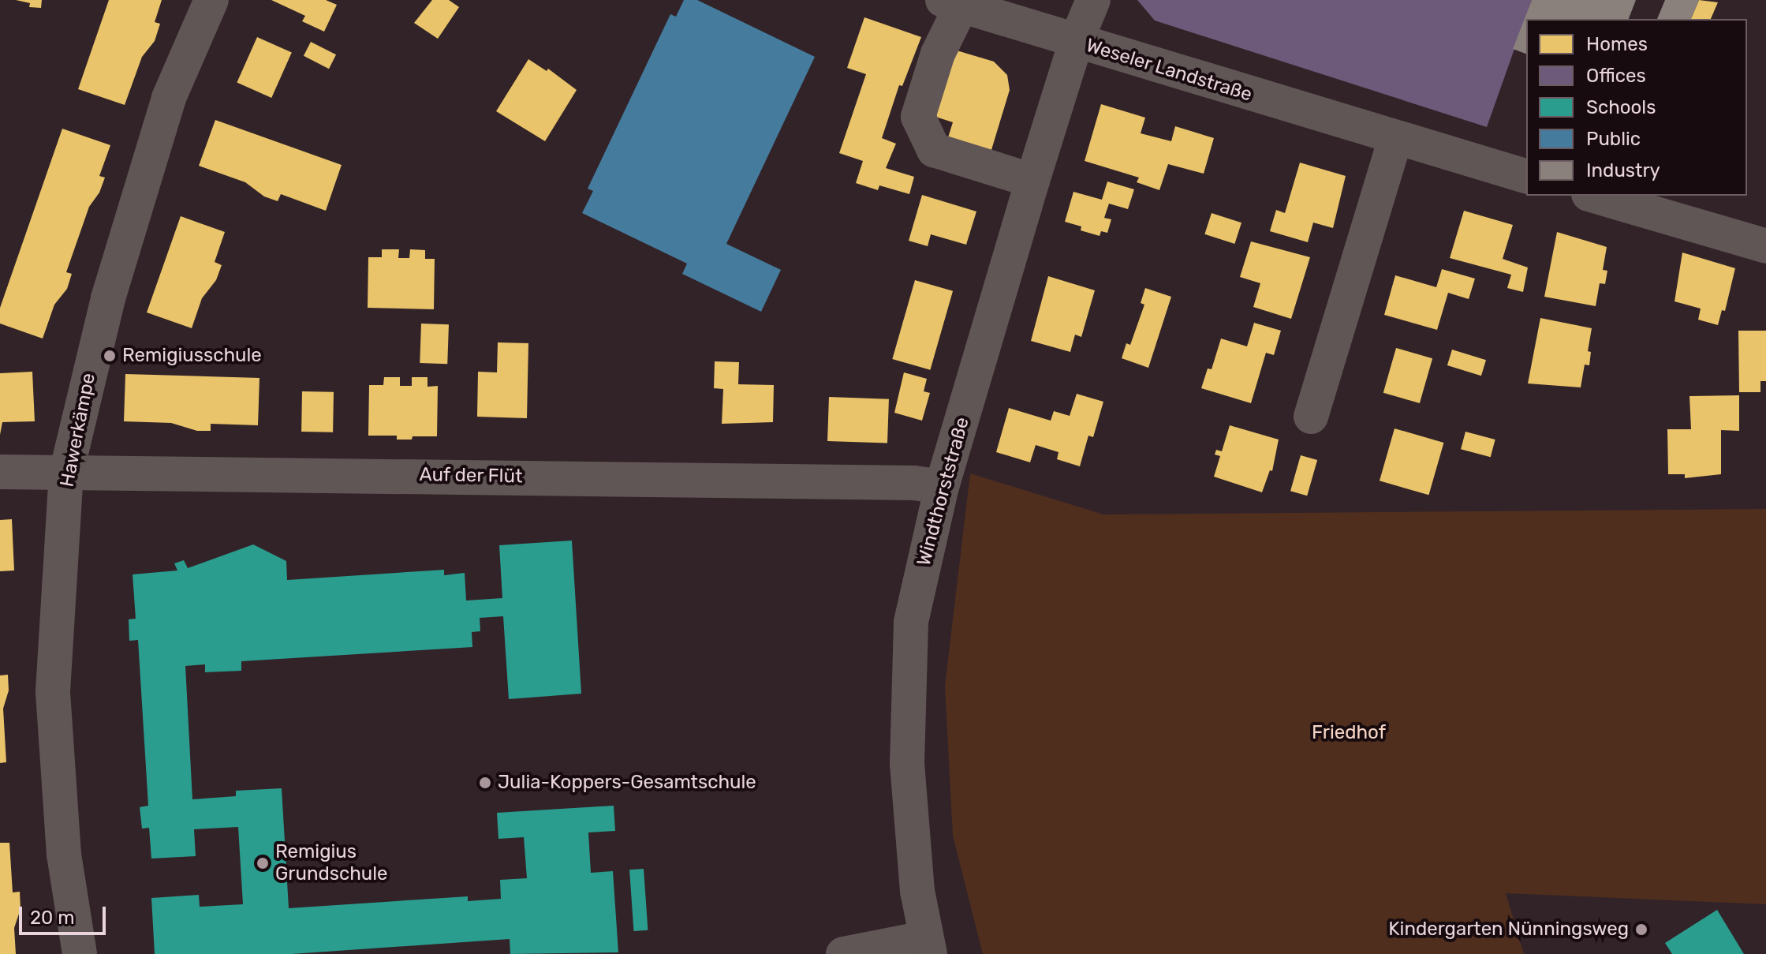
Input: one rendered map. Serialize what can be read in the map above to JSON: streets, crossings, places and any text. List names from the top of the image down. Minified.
{"streets":{"street":["Weseler Landstraße","Hawerkämpe","Auf der Flüt","Windthorststraße"]},"crossings":[["Weseler Landstraße","Windthorststraße"],["Hawerkämpe","Auf der Flüt"],["Auf der Flüt","Windthorststraße"]],"parks":["Friedhof"],"places":["Remigiusschule","Julia-Koppers-Gesamtschule","Remigius Grundschule","Kindergarten Nünningsweg"],"legend":["Homes","Offices","Schools","Public","Industry"],"scale_bar":"20 m"}
